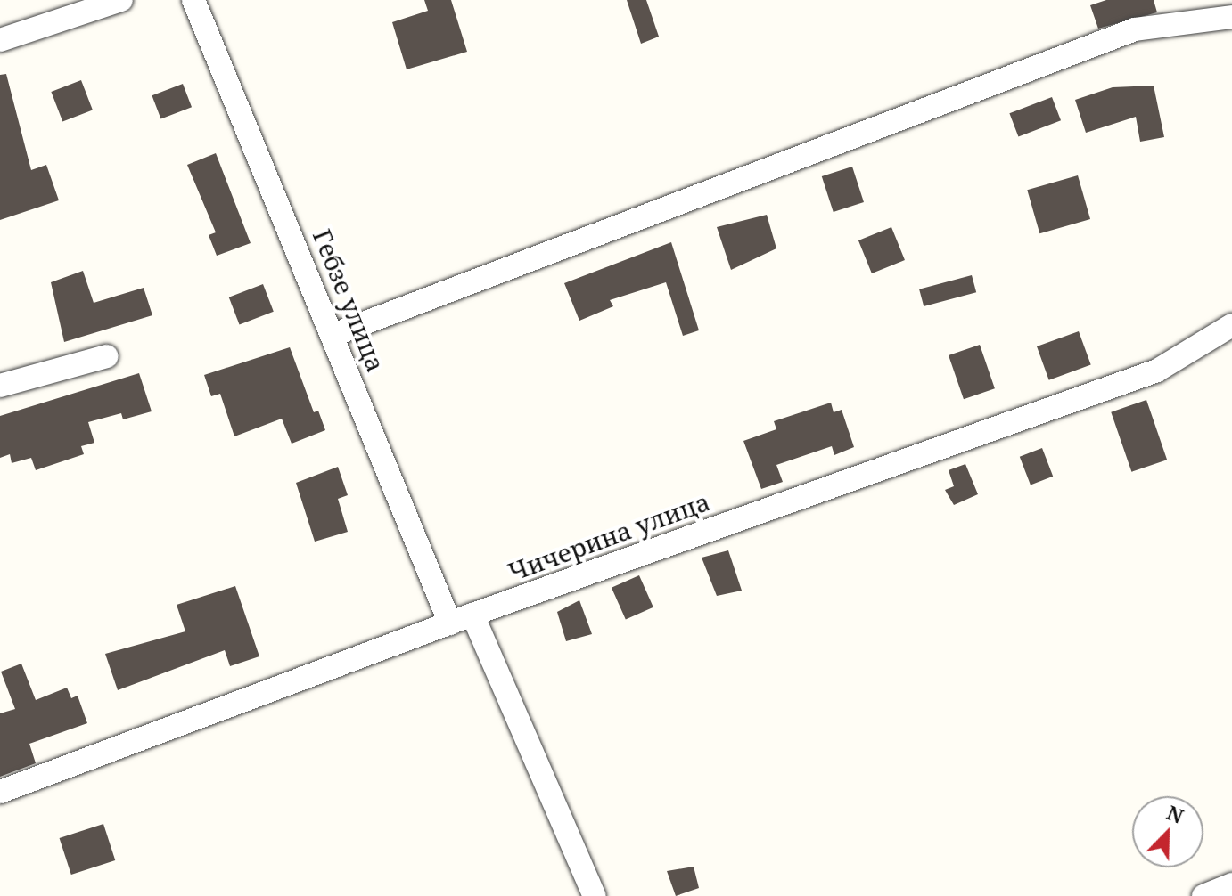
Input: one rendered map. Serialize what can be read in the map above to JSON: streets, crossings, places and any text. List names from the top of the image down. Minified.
{"streets":{"street":["Гебзе улица","Чичерина улица"]},"crossings":[["Гебзе улица","Чичерина улица"]],"north":"top right"}
